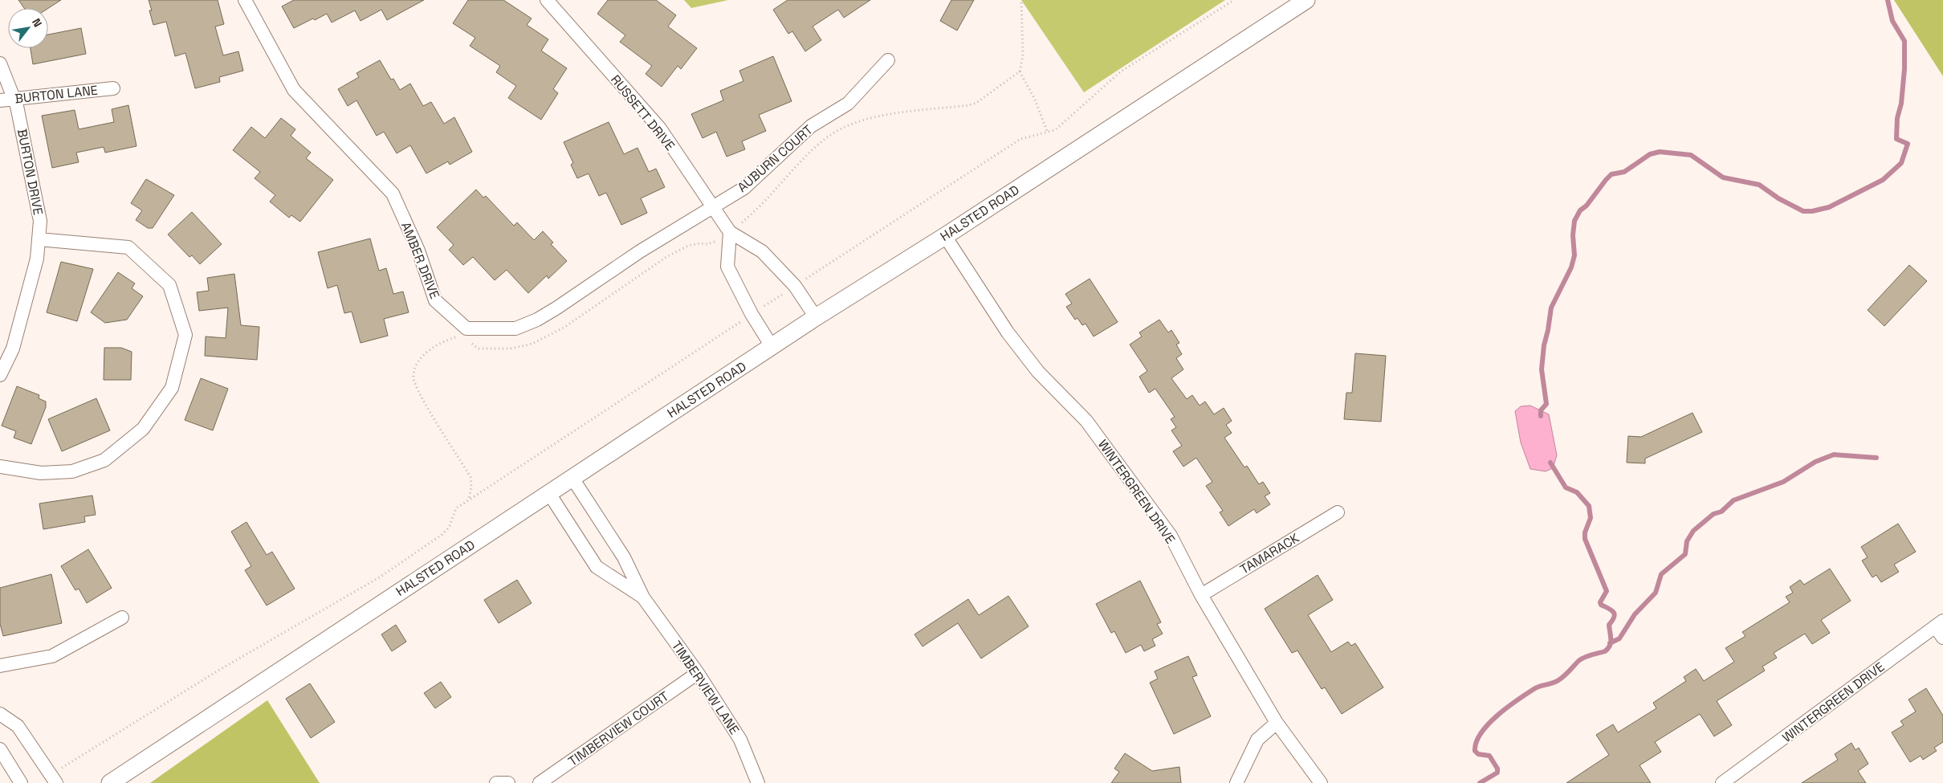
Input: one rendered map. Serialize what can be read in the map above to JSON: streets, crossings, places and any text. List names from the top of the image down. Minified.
{"streets":{"street":["BURTON LANE","RUSSETT DRIVE","AUBURN COURT","BURTON DRIVE","HALSTED ROAD","AMBER DRIVE","WINTERGREEN DRIVE","TAMARACK","TIMBERVIEW LANE","TIMBERVIEW COURT"]},"crossings":[["BURTON LANE","BURTON DRIVE"],["RUSSETT DRIVE","AUBURN COURT"],["RUSSETT DRIVE","HALSTED ROAD"],["RUSSETT DRIVE","AMBER DRIVE"],["AUBURN COURT","AMBER DRIVE"],["HALSTED ROAD","WINTERGREEN DRIVE"],["HALSTED ROAD","TIMBERVIEW LANE"],["WINTERGREEN DRIVE","TAMARACK"],["TIMBERVIEW LANE","TIMBERVIEW COURT"]],"north":"top right"}
